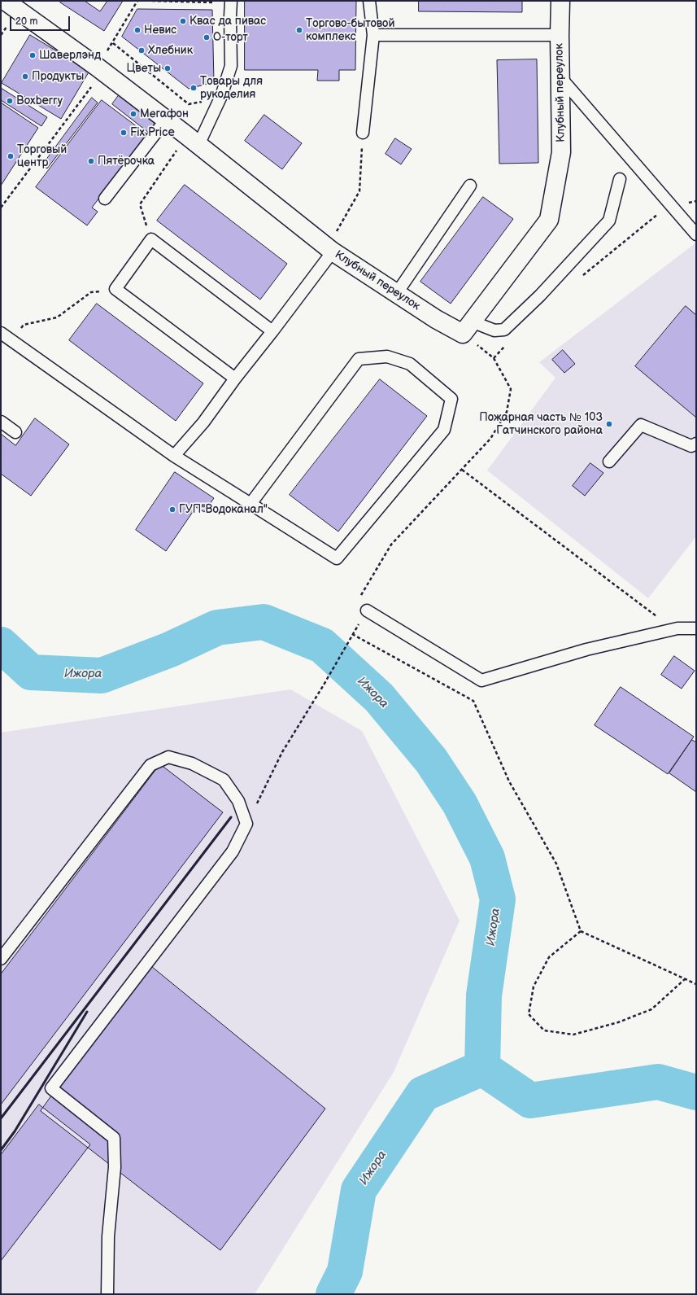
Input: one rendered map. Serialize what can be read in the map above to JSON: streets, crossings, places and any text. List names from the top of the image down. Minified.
{"streets":{"street":["Клубный переулок"]},"water":["Ижора"],"places":["Квас да пивас","Невис","Торгово-бытовой комплекс","О-торт","Хлебник","Шаверлэнд","Цветы","Продукты","Товары для рукоделия","Boxberry","Мегафон","Fix Price","Торговый центр","Пятёрочка","Пожарная часть № 103 Гатчинского района","ГУП\"Водоканал\""],"scale_bar":"20 m"}
